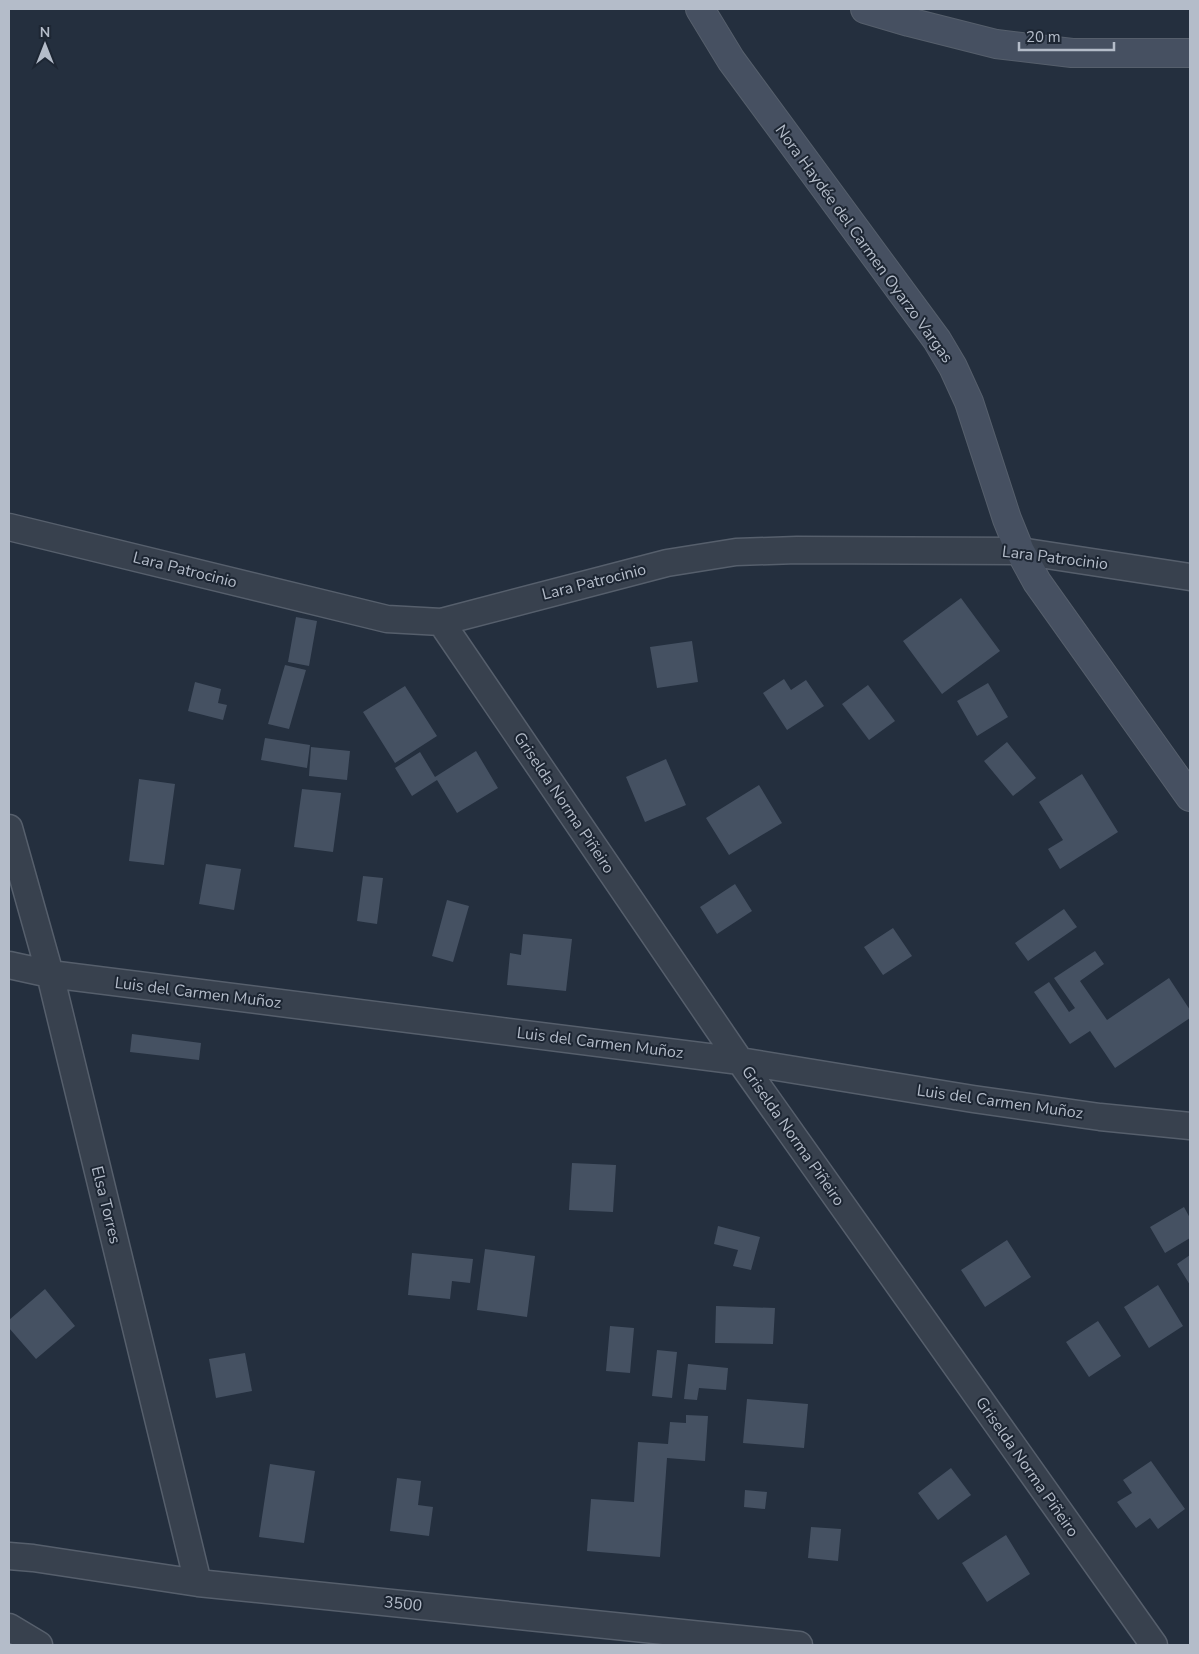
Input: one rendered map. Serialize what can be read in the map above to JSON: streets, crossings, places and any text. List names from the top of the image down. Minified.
{"streets":{"street":["Nora Haydée del Carmen Oyarzo Vargas","Lara Patrocinio","Griselda Norma Piñeiro","Luis del Carmen Muñoz","Elsa Torres","3500"]},"crossings":[["Nora Haydée del Carmen Oyarzo Vargas","Lara Patrocinio"],["Lara Patrocinio","Griselda Norma Piñeiro"],["Griselda Norma Piñeiro","Luis del Carmen Muñoz"],["Luis del Carmen Muñoz","Elsa Torres"],["Elsa Torres","3500"]],"scale_bar":"20 m","north":"top"}
